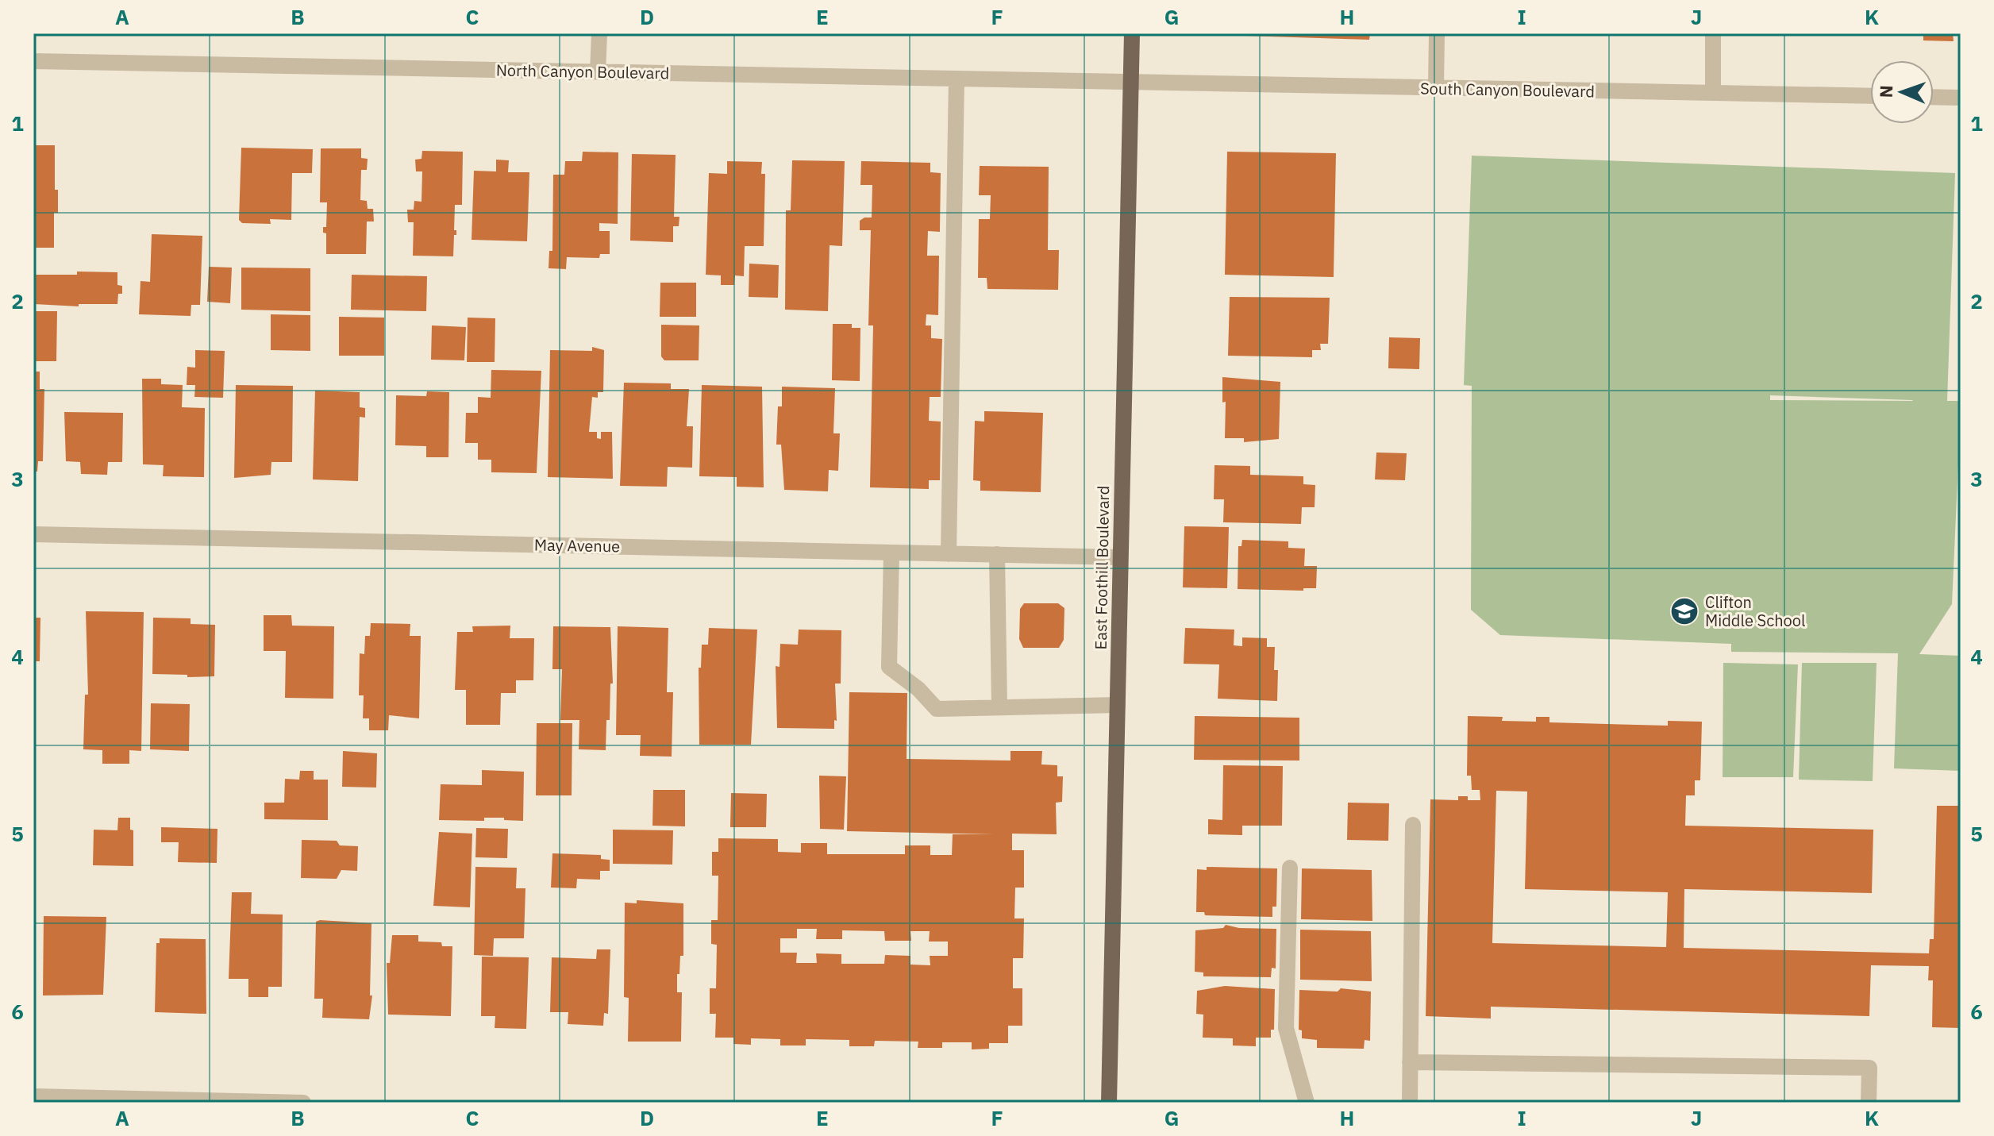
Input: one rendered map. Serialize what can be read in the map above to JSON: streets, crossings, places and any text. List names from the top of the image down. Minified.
{"streets":{"main road":["East Foothill Boulevard"],"street":["North Canyon Boulevard","South Canyon Boulevard","May Avenue"]},"crossings":[["North Canyon Boulevard","South Canyon Boulevard"],["North Canyon Boulevard","East Foothill Boulevard"],["South Canyon Boulevard","East Foothill Boulevard"],["May Avenue","East Foothill Boulevard"]],"places":{"school or university":["Clifton Middle School"]},"north":"left","grid":{"columns":["A","B","C","D","E","F","G","H","I","J","K"],"rows":["1","2","3","4","5","6"]}}
